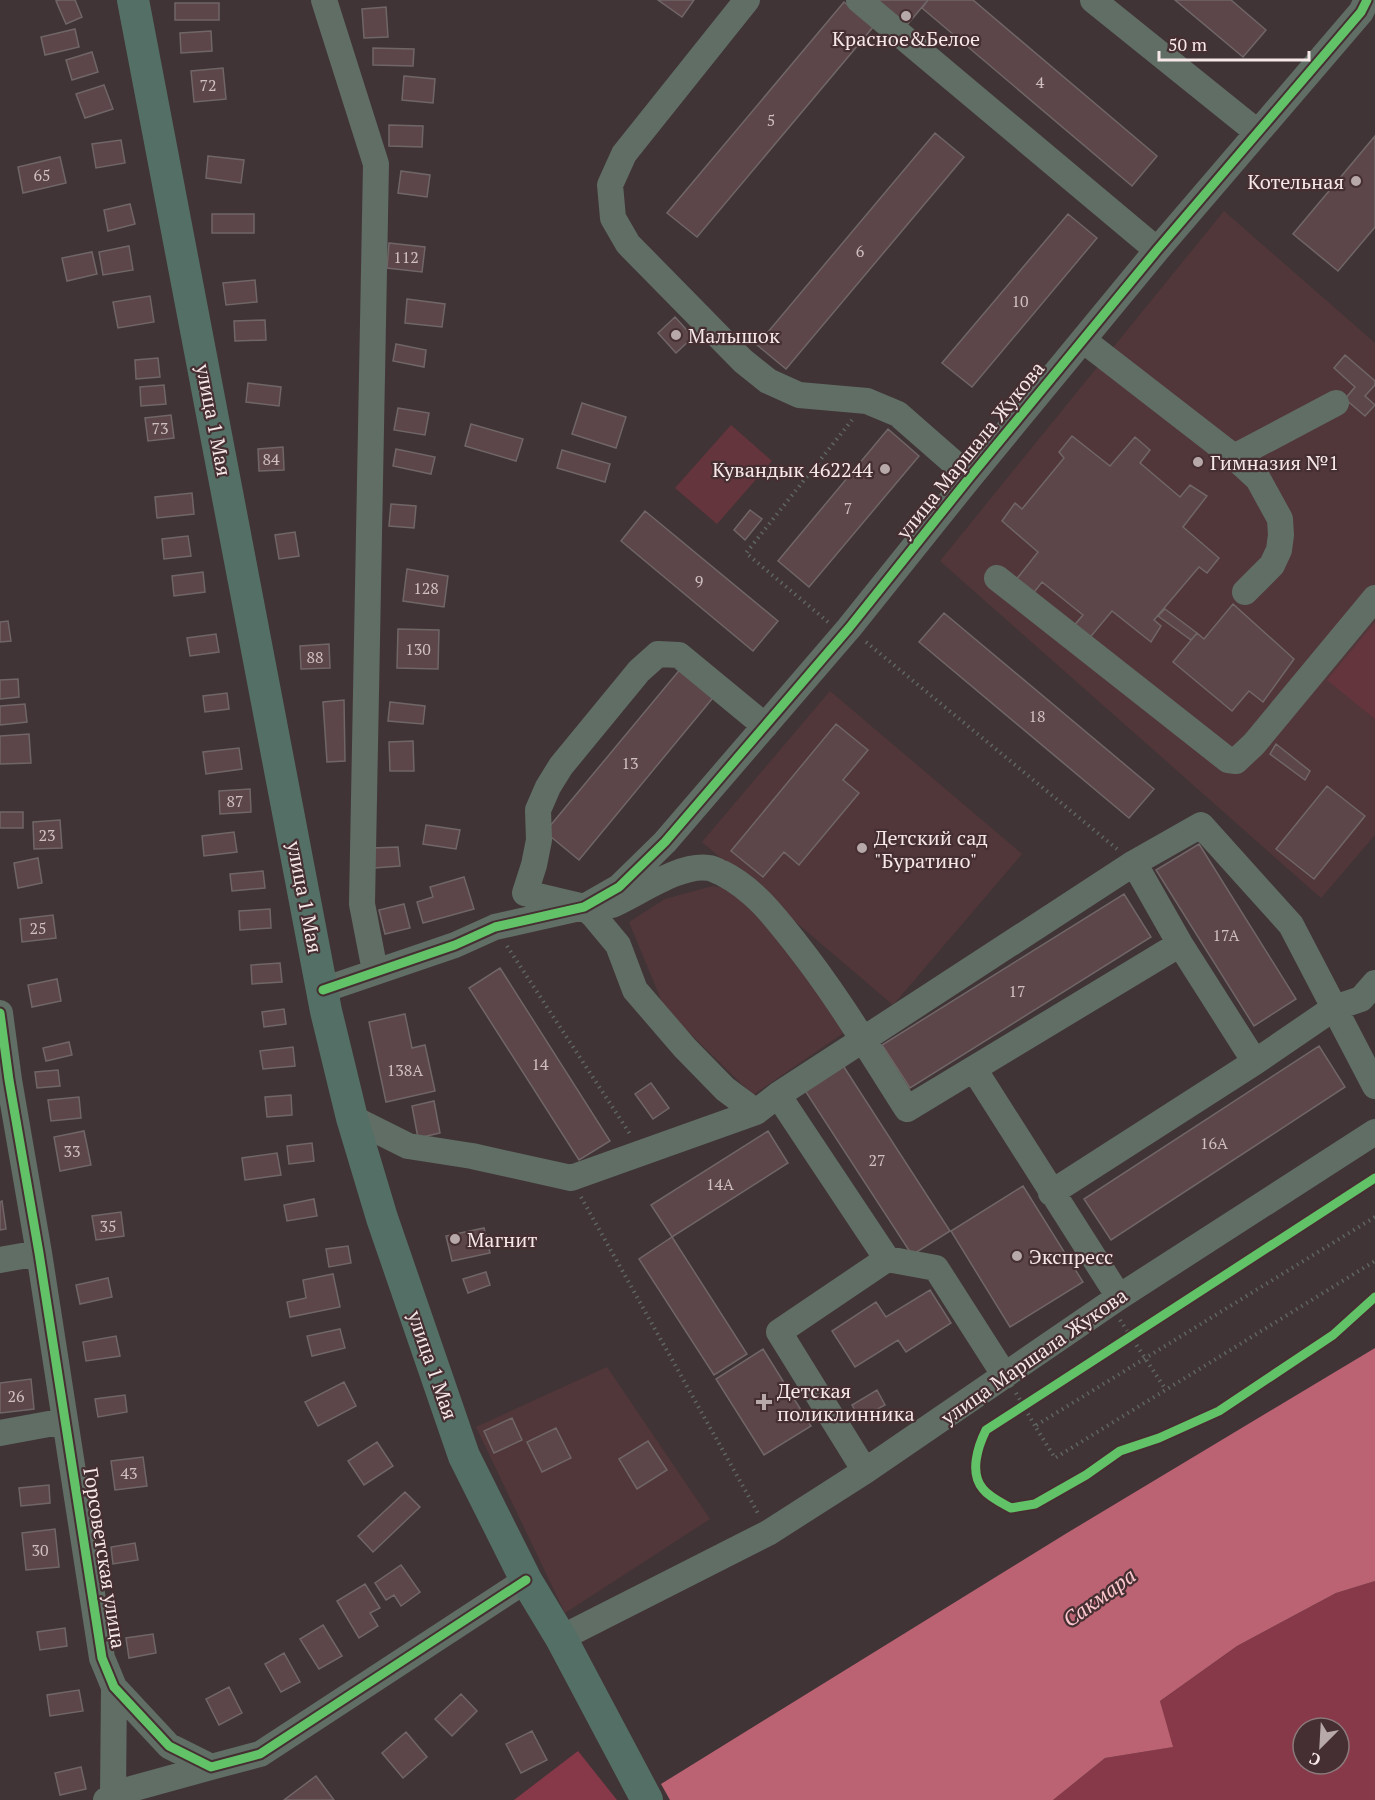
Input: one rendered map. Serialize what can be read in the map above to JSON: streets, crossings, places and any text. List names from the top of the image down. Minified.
{"streets":{"main road":["улица 1 Мая"],"street":["улица Маршала Жукова","Горсоветская улица"]},"crossings":[["улица 1 Мая","улица Маршала Жукова"]],"water":["Сакмара"],"places":{"other":["Красное&Белое","Котельная","Малышок","Гимназия №1","Кувандык 462244","Детский сад \"Буратино\"","Магнит","Экспресс"],"health":["Детская поликлинника"]},"house_numbers":["4","72","5","65","6","112","10","73","84","7","9","128","130","88","18","13","87","23","25","17А","17","14","138А","16А","33","27","14А","35","26","43","30"],"scale_bar":"50 m","north":"bottom left"}
